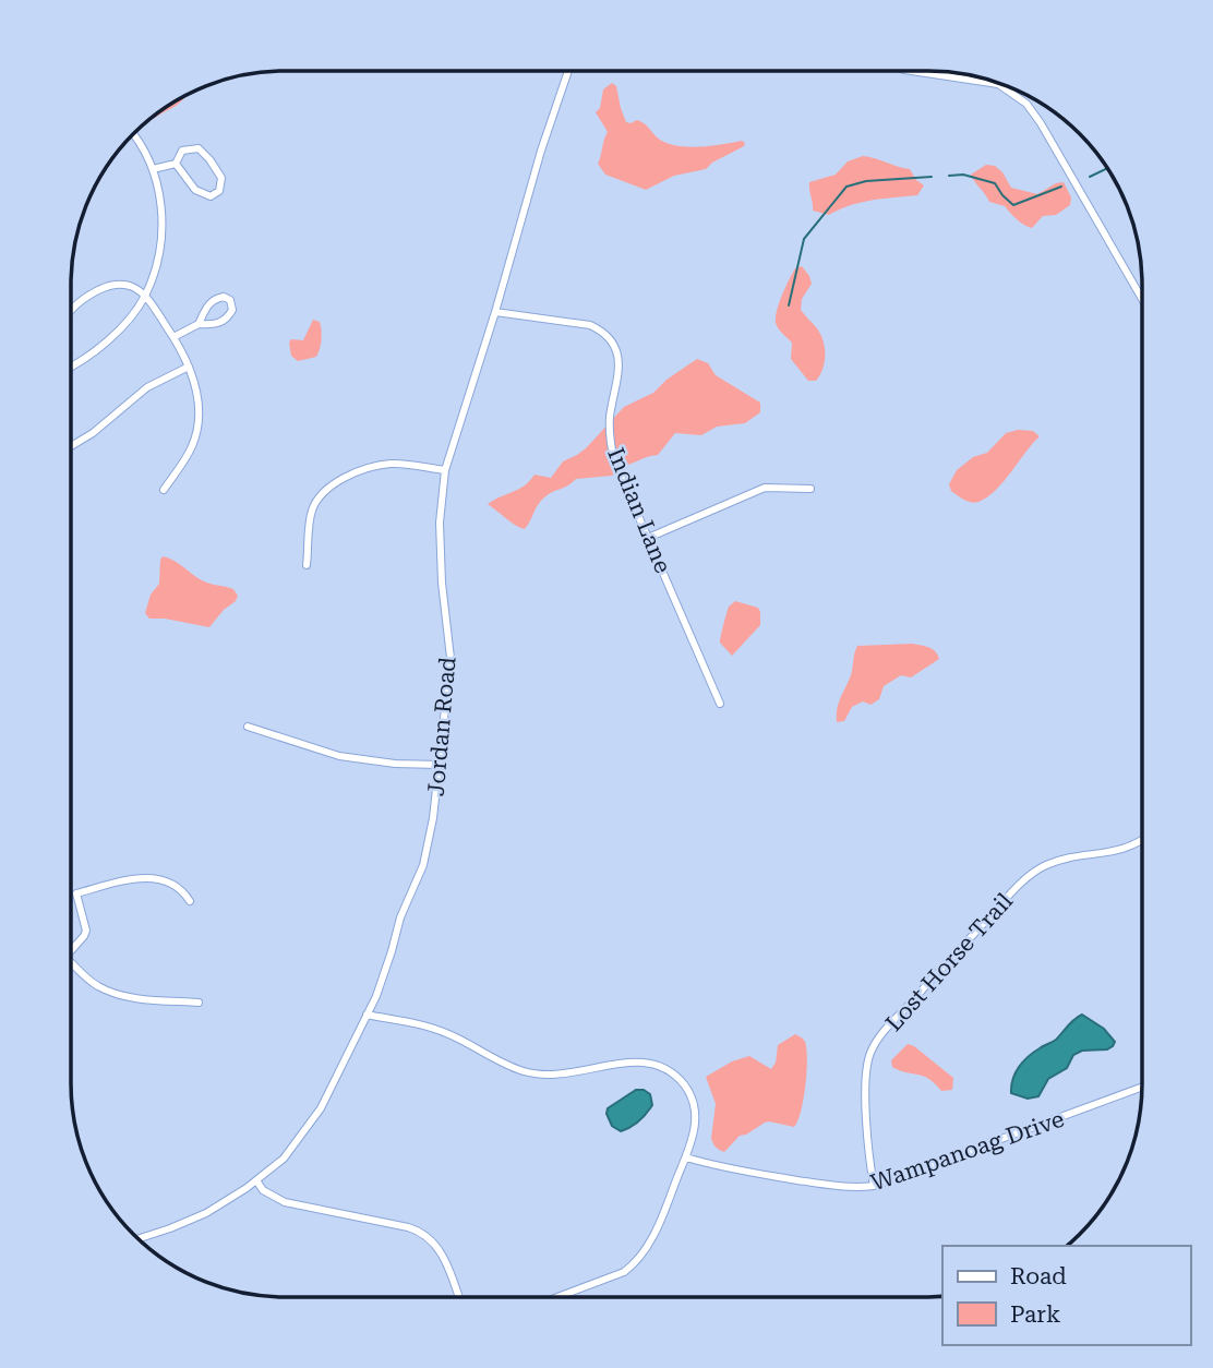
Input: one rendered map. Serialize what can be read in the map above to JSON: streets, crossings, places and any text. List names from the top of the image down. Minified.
{"streets":{"street":["Indian Lane","Jordan Road","Lost Horse Trail","Wampanoag Drive"]},"crossings":[["Indian Lane","Jordan Road"],["Lost Horse Trail","Wampanoag Drive"]],"legend":["Road","Park"]}
